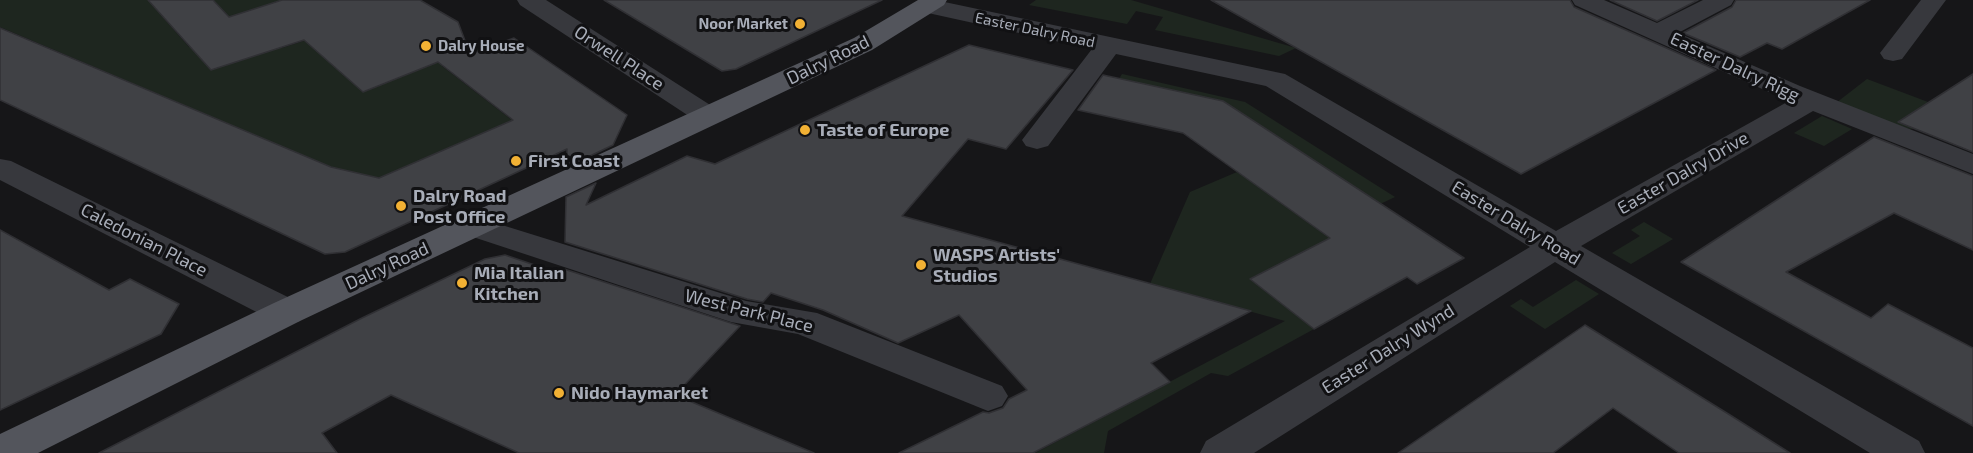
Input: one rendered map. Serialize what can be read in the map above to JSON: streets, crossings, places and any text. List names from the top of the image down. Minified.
{"streets":{"main road":["Dalry Road"],"street":["Easter Dalry Road","Orwell Place","Easter Dalry Rigg","Easter Dalry Drive","Caledonian Place","West Park Place","Easter Dalry Wynd"]},"crossings":[["Easter Dalry Road","Dalry Road"],["Easter Dalry Road","Easter Dalry Drive"],["Easter Dalry Road","Easter Dalry Wynd"],["Orwell Place","Dalry Road"],["Dalry Road","Caledonian Place"],["Dalry Road","West Park Place"],["Easter Dalry Rigg","Easter Dalry Drive"],["Easter Dalry Drive","Easter Dalry Wynd"]],"places":["Noor Market","Dalry House","Taste of Europe","First Coast","Dalry Road Post Office","WASPS Artists' Studios","Mia Italian Kitchen","Nido Haymarket"]}
